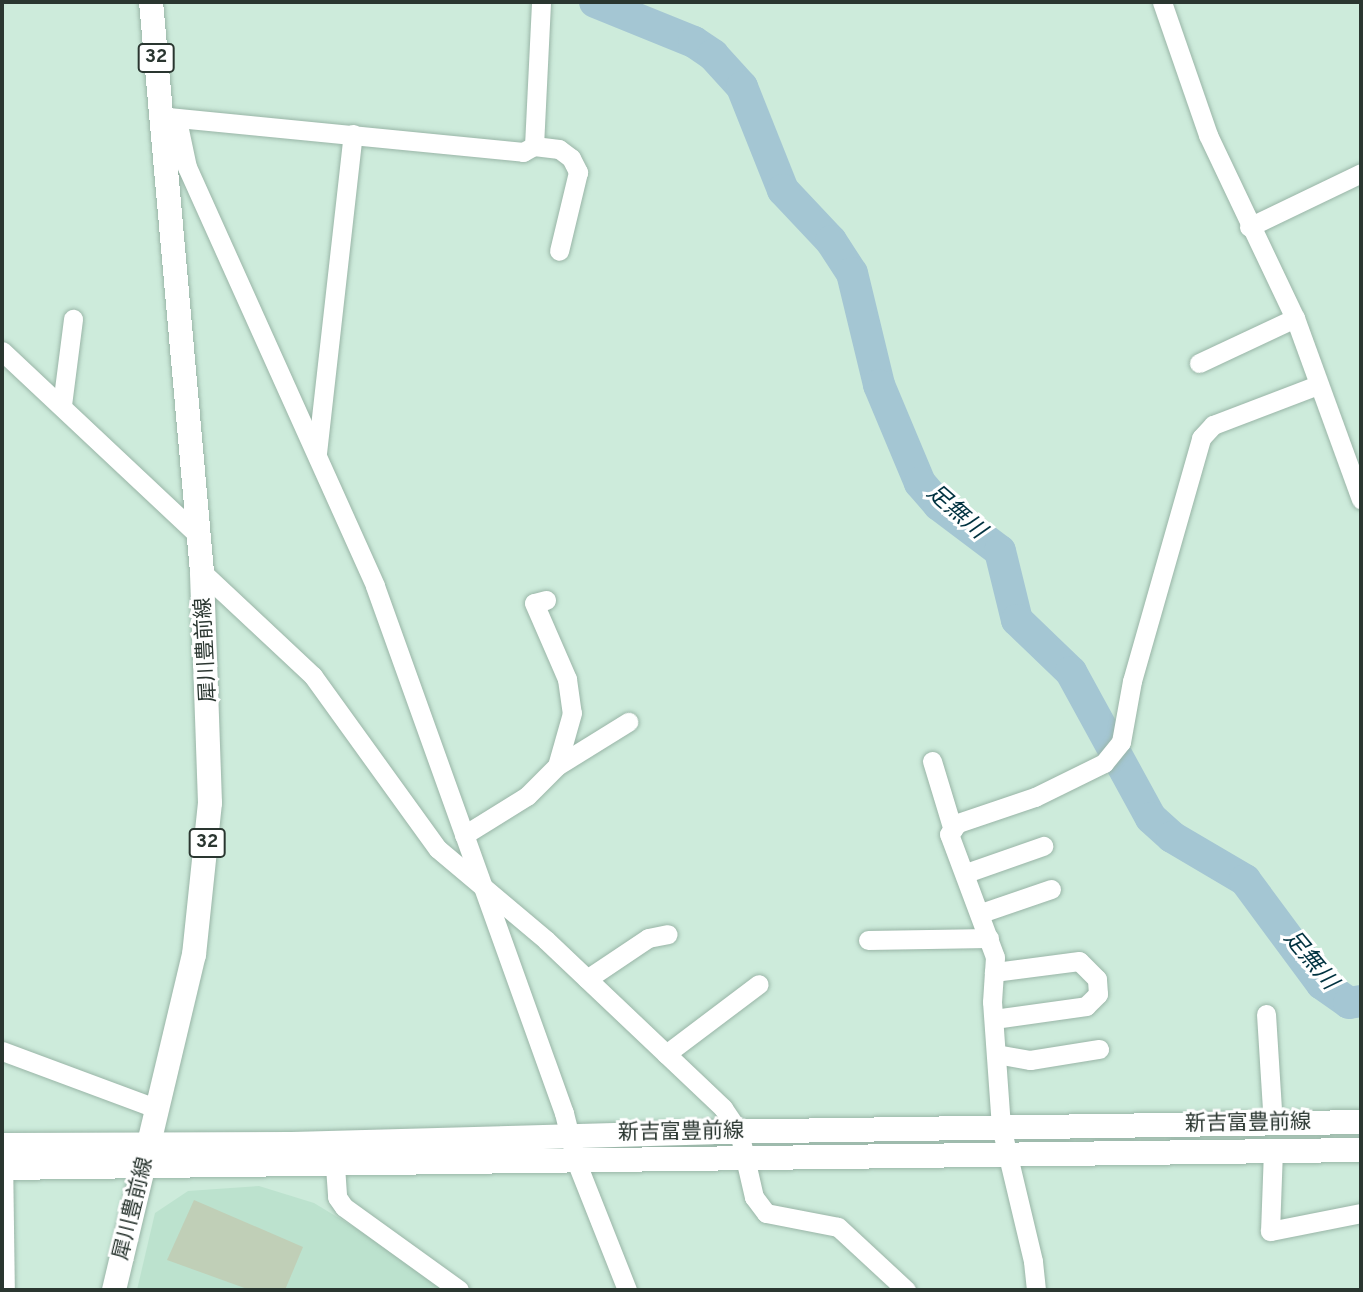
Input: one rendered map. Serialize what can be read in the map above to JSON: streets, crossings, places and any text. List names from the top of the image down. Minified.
{"streets":{"main road":["32","犀川豊前線","新吉富豊前線"]},"crossings":[["犀川豊前線","新吉富豊前線"]],"water":["足無川"]}
